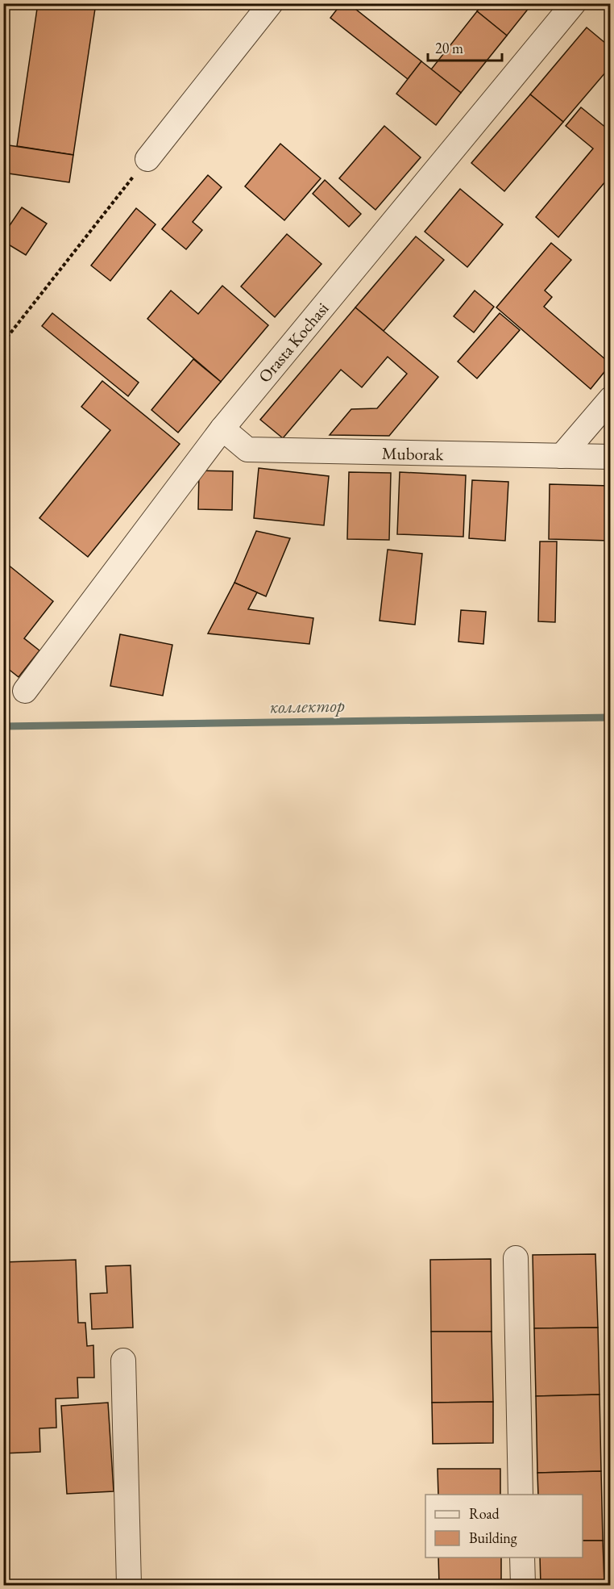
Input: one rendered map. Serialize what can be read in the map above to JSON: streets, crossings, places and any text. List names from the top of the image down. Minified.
{"streets":{"street":["Orasta Kochasi","Muborak"]},"crossings":[["Orasta Kochasi","Muborak"]],"water":["коллектор"],"legend":["Road","Building"],"scale_bar":"20 m"}
